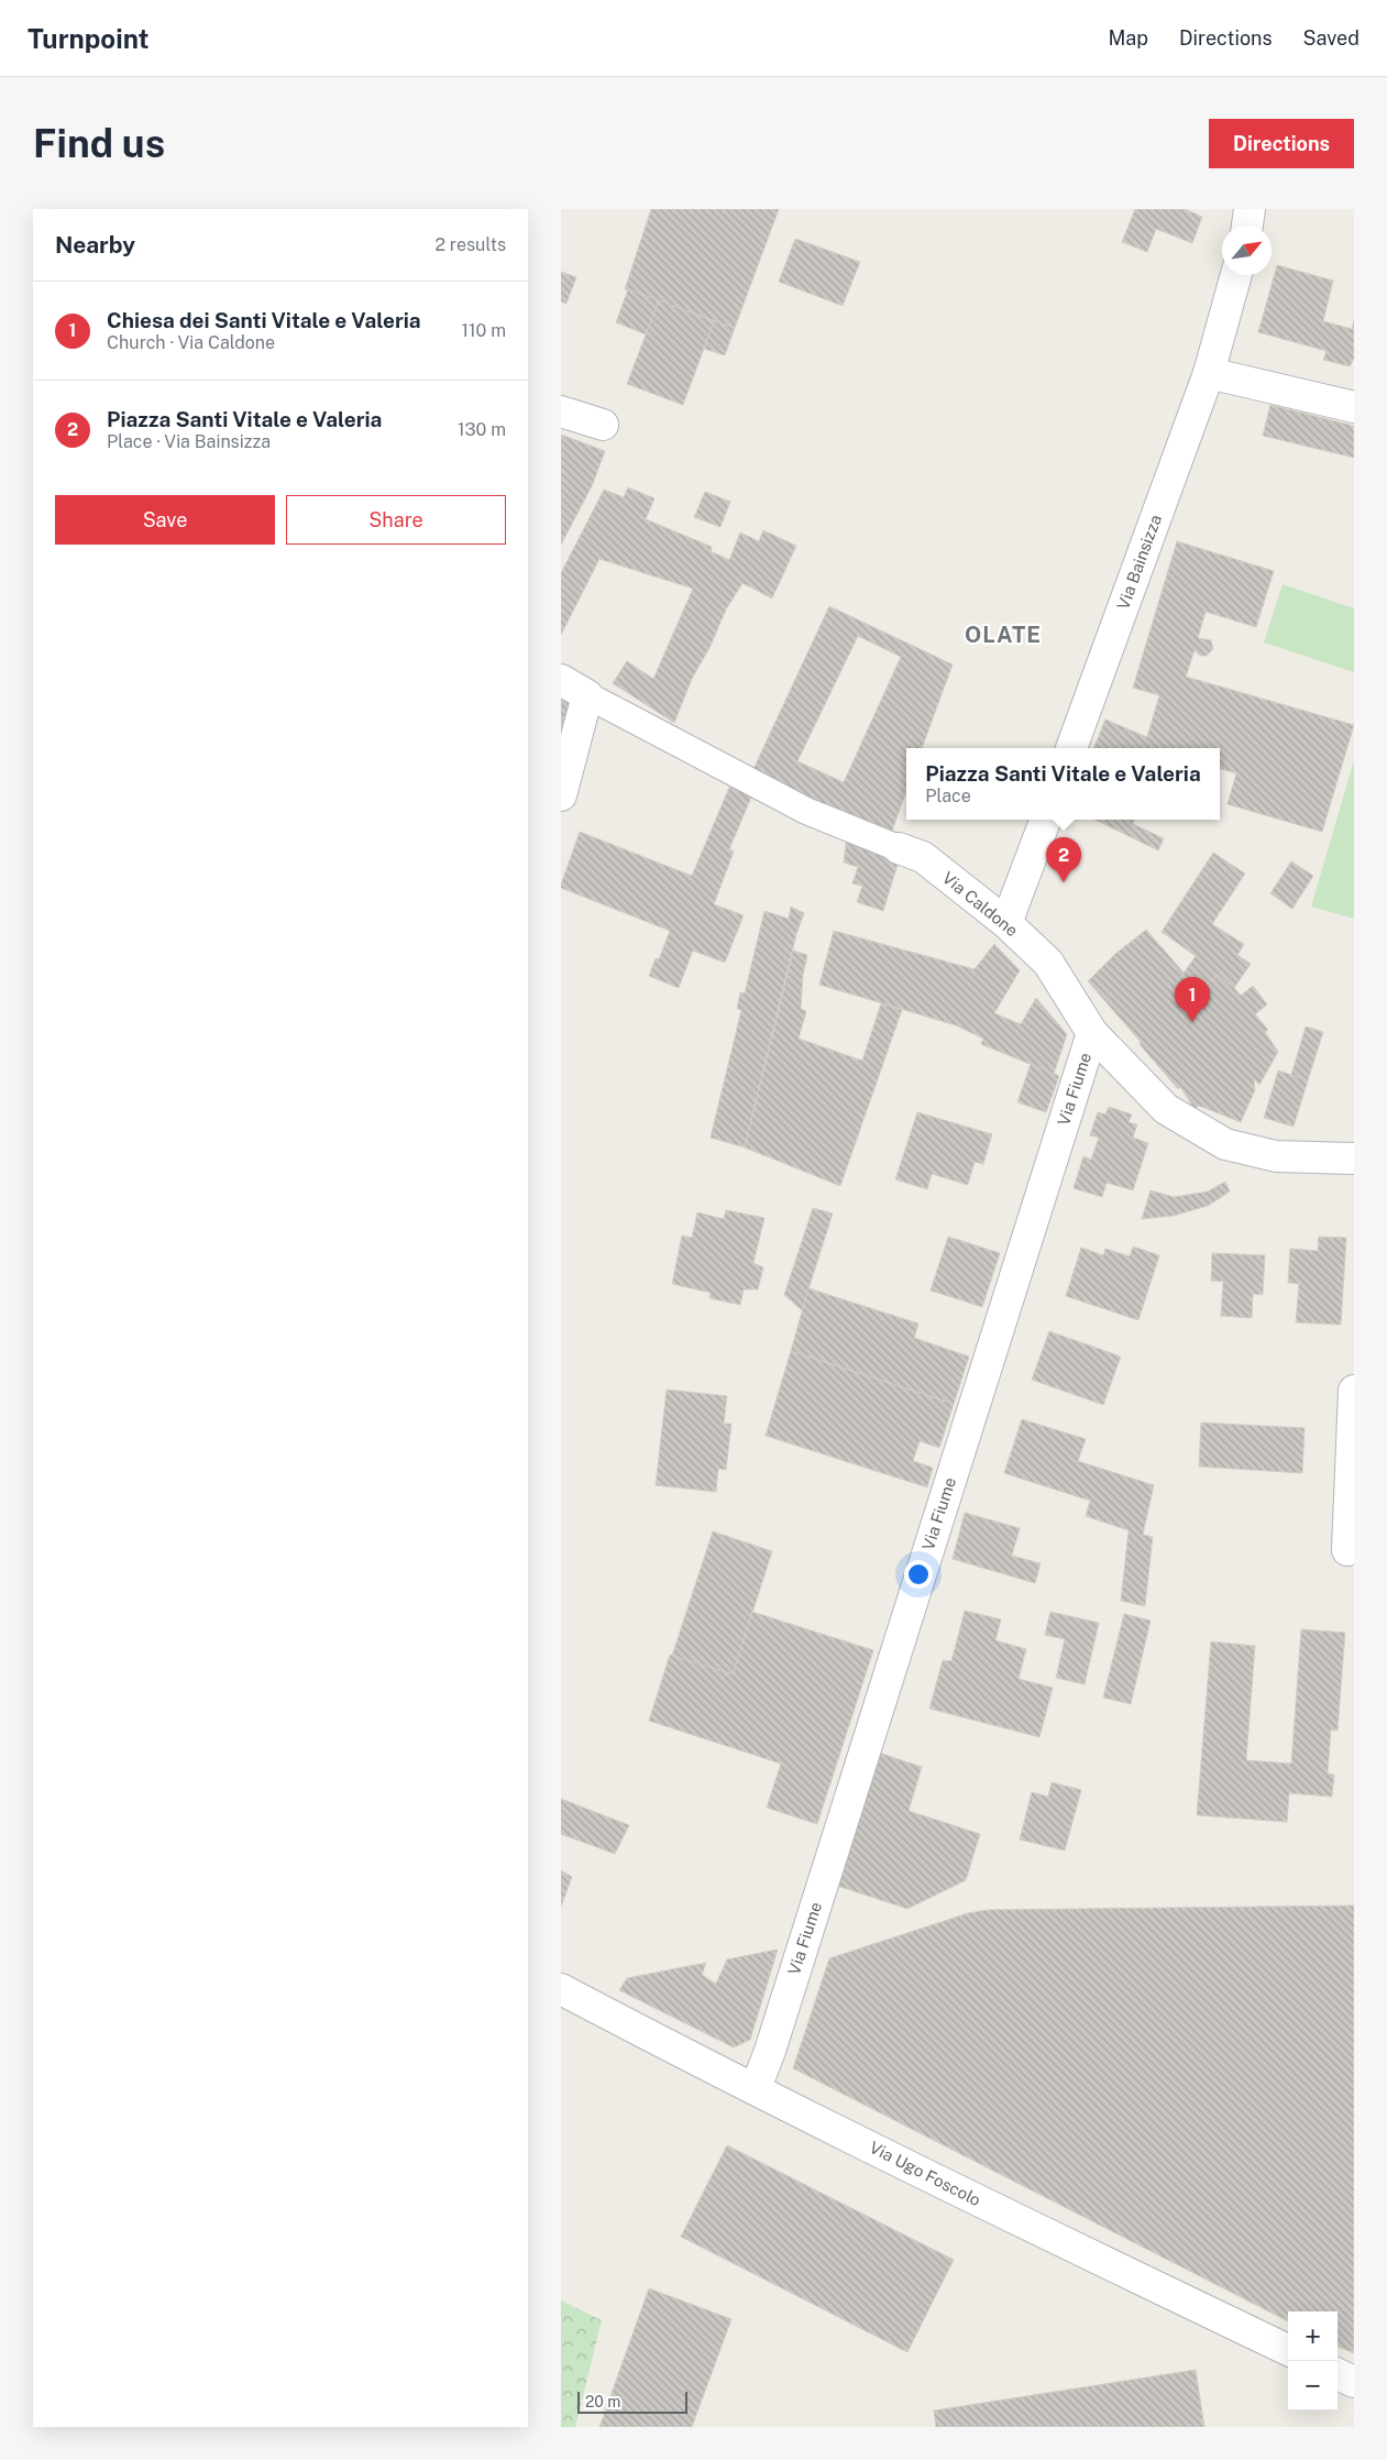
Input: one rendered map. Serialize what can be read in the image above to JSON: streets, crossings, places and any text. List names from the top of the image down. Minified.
{"streets":{"street":["Via Bainsizza","Via Caldone","Via Fiume","Via Ugo Foscolo"]},"crossings":[["Via Caldone","Via Fiume"],["Via Fiume","Via Ugo Foscolo"]],"districts":["OLATE"],"scale_bar":"20 m","north":"top right","page":{"header":"Turnpoint","nav":["Map","Directions","Saved"],"buttons":["Directions",["Save","Share"]],"title":"Find us","heading":["Nearby","2 results"],"list":[{"mark":"1","name":"Chiesa dei Santi Vitale e Valeria","note":"Church · Via Caldone","value":"110 m"},{"mark":"2","name":"Piazza Santi Vitale e Valeria","note":"Place · Via Bainsizza","value":"130 m"}],"popup":["Piazza Santi Vitale e Valeria","Place"],"pins":["2","1"],"map_buttons":["+","−"],"scale":"20 m"}}
